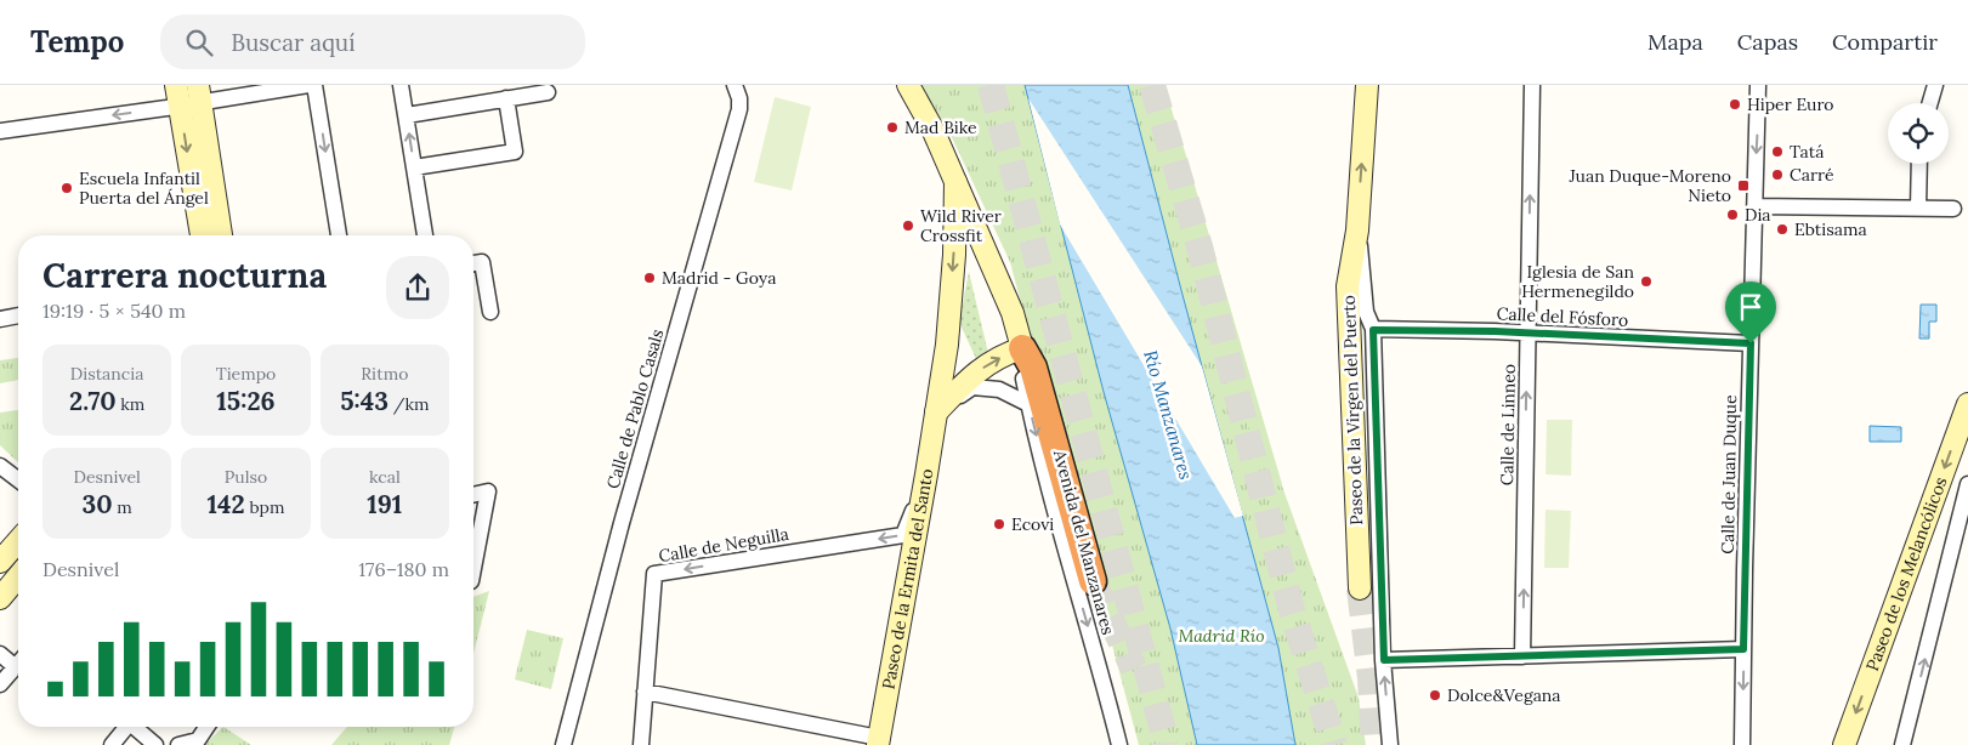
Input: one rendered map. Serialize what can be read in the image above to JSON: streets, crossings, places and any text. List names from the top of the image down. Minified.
{"streets":{"street":["Calle del Fósforo","Calle de Pablo Casals","Paseo de la Virgen del Puerto","Calle de Linneo","Calle de Juan Duque","Avenida del Manzanares","Calle de Neguilla","Paseo de los Melancólicos","Paseo de la Ermita del Santo"]},"crossings":[["Calle del Fósforo","Paseo de la Virgen del Puerto"],["Calle del Fósforo","Calle de Linneo"],["Calle del Fósforo","Calle de Juan Duque"],["Avenida del Manzanares","Paseo de la Ermita del Santo"],["Calle de Neguilla","Paseo de la Ermita del Santo"]],"one_way":["Calle de Linneo","Avenida del Manzanares","Calle de Neguilla"],"water":["Río Manzanares"],"parks":["Madrid Río"],"places":{"other":["Hiper Euro","Mad Bike","Tatá","Carré","Escuela Infantil Puerta del Ángel","Dia","Wild River Crossfit","Ebtisama","Madrid - Goya","Iglesia de San Hermenegildo","Ecovi","Dolce&Vegana"],"transit":["Juan Duque-Moreno Nieto"]},"page":{"header":"Tempo","search":"Buscar aquí","nav":["Mapa","Capas","Compartir"],"heading":["Carrera nocturna","19:19 · 5 × 540 m"],"stats":[["Distancia","2.70 km"],["Tiempo","15:26"],["Ritmo","5:43 /km"],["Desnivel","30 m"],["Pulso","142 bpm"],["kcal","191"]],"chart":["Desnivel","176–180 m"]}}
